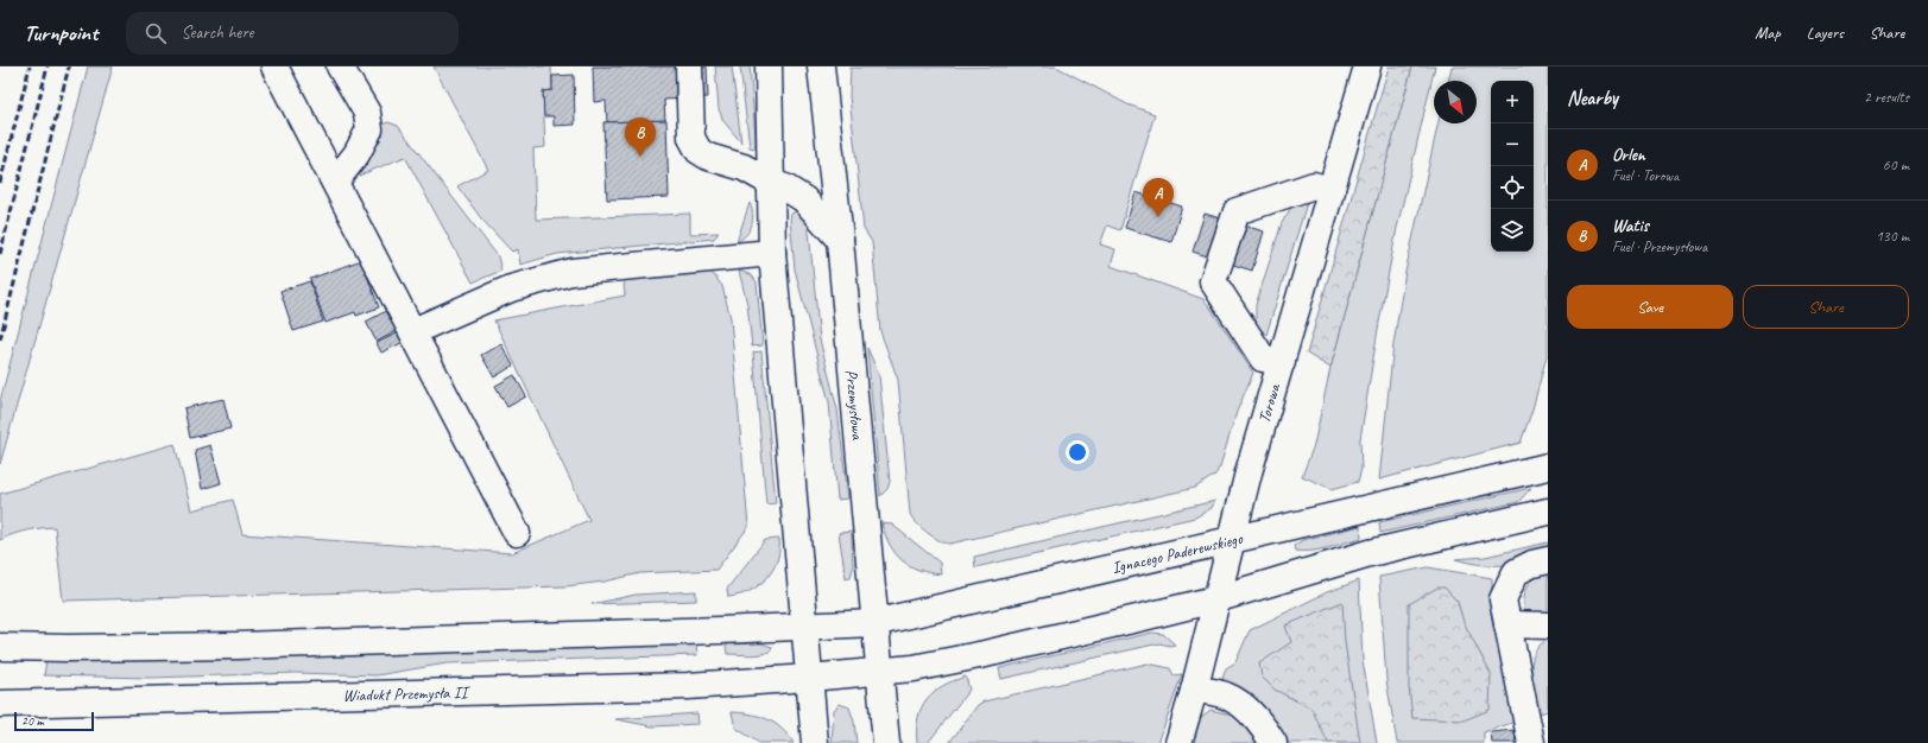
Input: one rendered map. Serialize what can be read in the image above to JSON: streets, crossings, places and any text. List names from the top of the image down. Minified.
{"streets":{"main road":["Torowa","Przemysłowa","Ignacego Paderewskiego","Wiadukt Przemysła II"]},"crossings":[["Torowa","Ignacego Paderewskiego"],["Przemysłowa","Ignacego Paderewskiego"]],"scale_bar":"20 m","north":"bottom right","page":{"header":"Turnpoint","search":"Search here","nav":["Map","Layers","Share"],"heading":["Nearby","2 results"],"map_buttons":["+","−"],"pins":["B","A"],"list":[{"mark":"A","name":"Orlen","note":"Fuel · Torowa","value":"60 m"},{"mark":"B","name":"Watis","note":"Fuel · Przemysłowa","value":"130 m"}],"buttons":["Save","Share"],"scale":"20 m"}}
